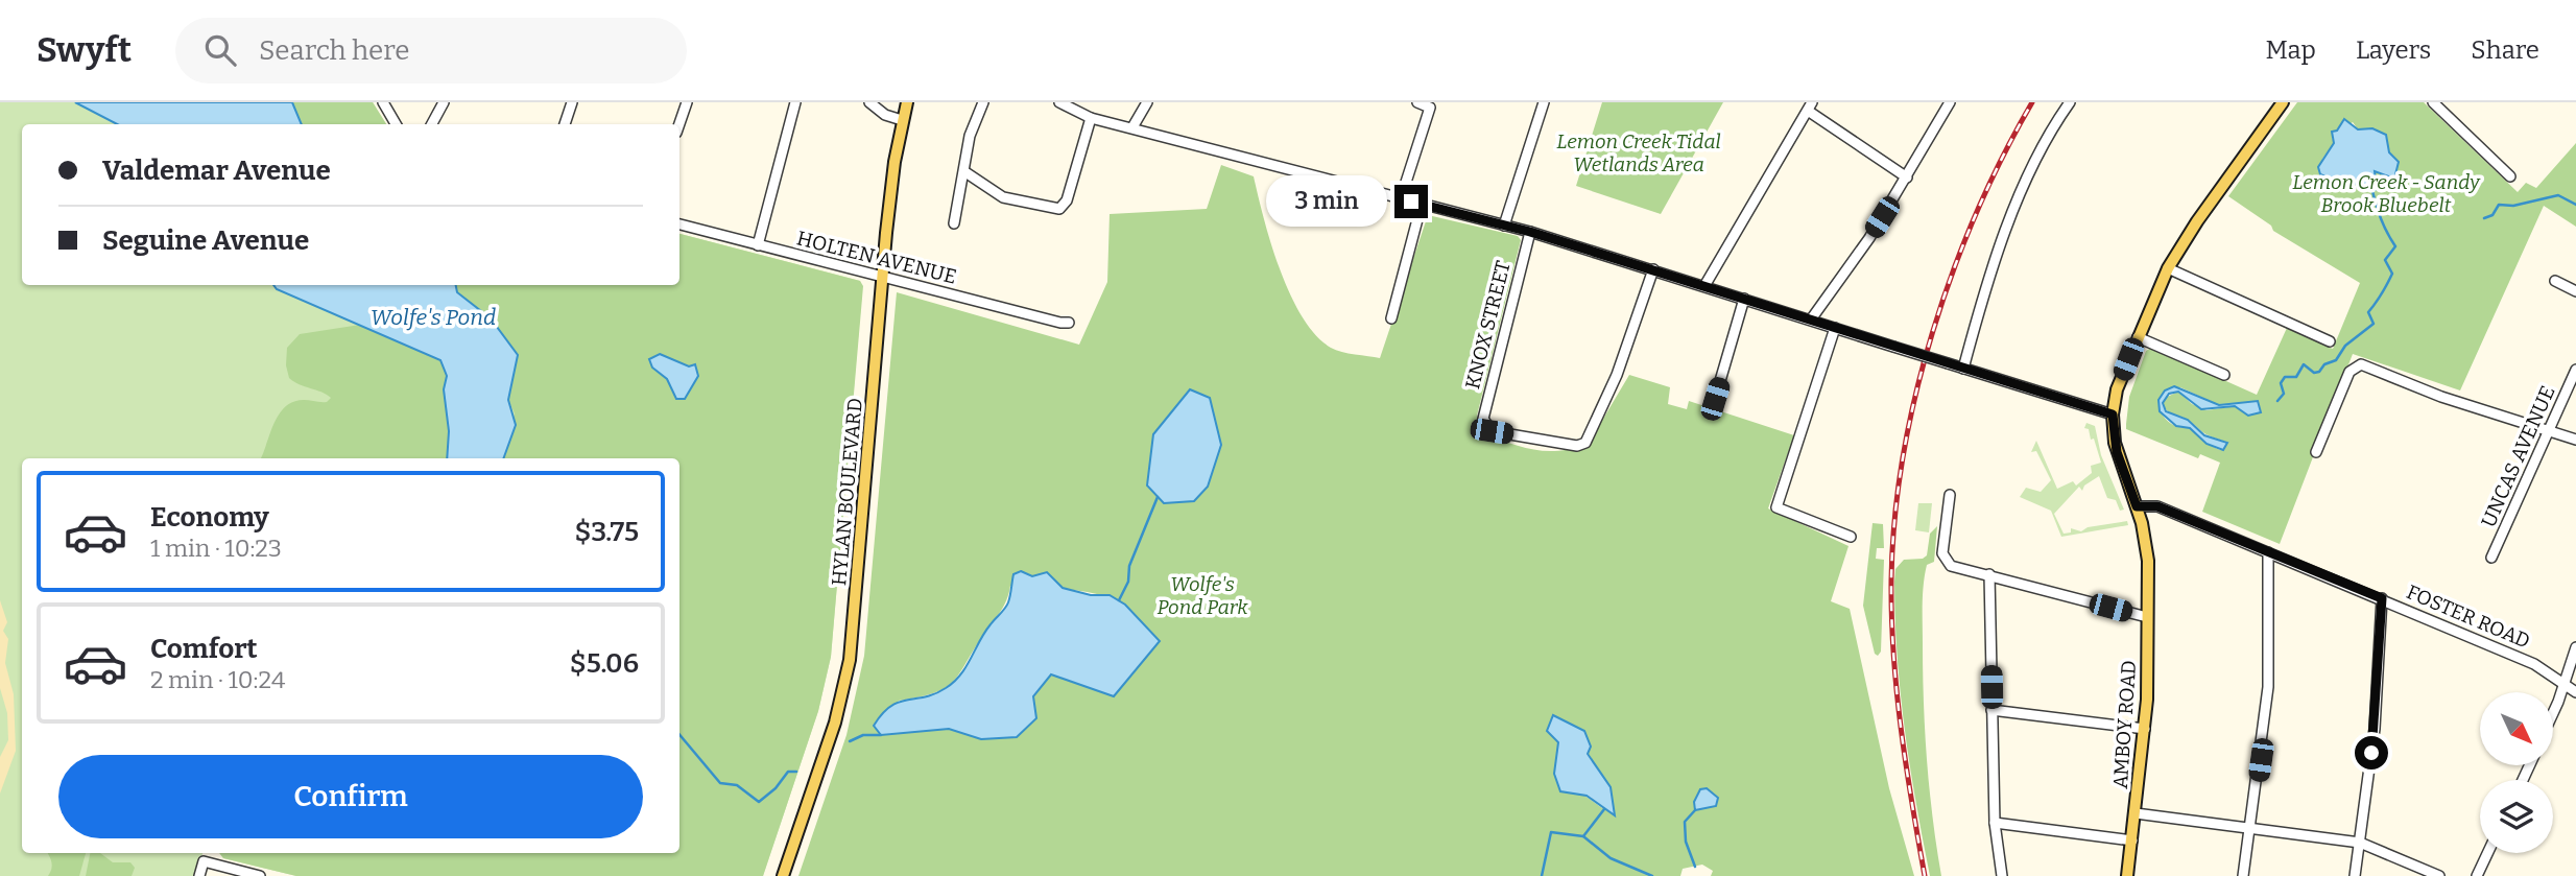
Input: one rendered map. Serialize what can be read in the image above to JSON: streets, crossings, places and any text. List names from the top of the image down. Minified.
{"streets":{"main road":["HYLAN BOULEVARD","AMBOY ROAD"],"street":["HOLTEN AVENUE","KNOX STREET","UNCAS AVENUE","FOSTER ROAD"]},"crossings":[["HOLTEN AVENUE","HYLAN BOULEVARD"],["FOSTER ROAD","AMBOY ROAD"]],"water":["Wolfe's Pond"],"parks":["Lemon Creek Tidal Wetlands Area","Lemon Creek - Sandy Brook Bluebelt","Wolfe's Pond Park"],"north":"bottom right","page":{"header":"Swyft","search":"Search here","nav":["Map","Layers","Share"],"banner":["Valdemar Avenue","Seguine Avenue"],"bubble":"3 min","list":[{"name":"Economy","note":"1 min · 10:23","value":"$3.75"},{"name":"Comfort","note":"2 min · 10:24","value":"$5.06"}],"buttons":"Confirm"}}
